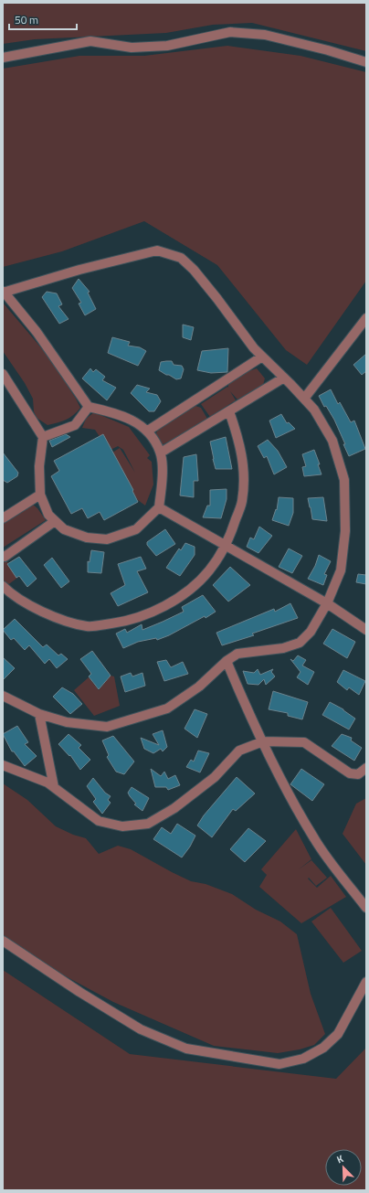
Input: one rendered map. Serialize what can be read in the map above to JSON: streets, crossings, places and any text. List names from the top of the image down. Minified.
{"scale_bar":"50 m","north":"top left"}
